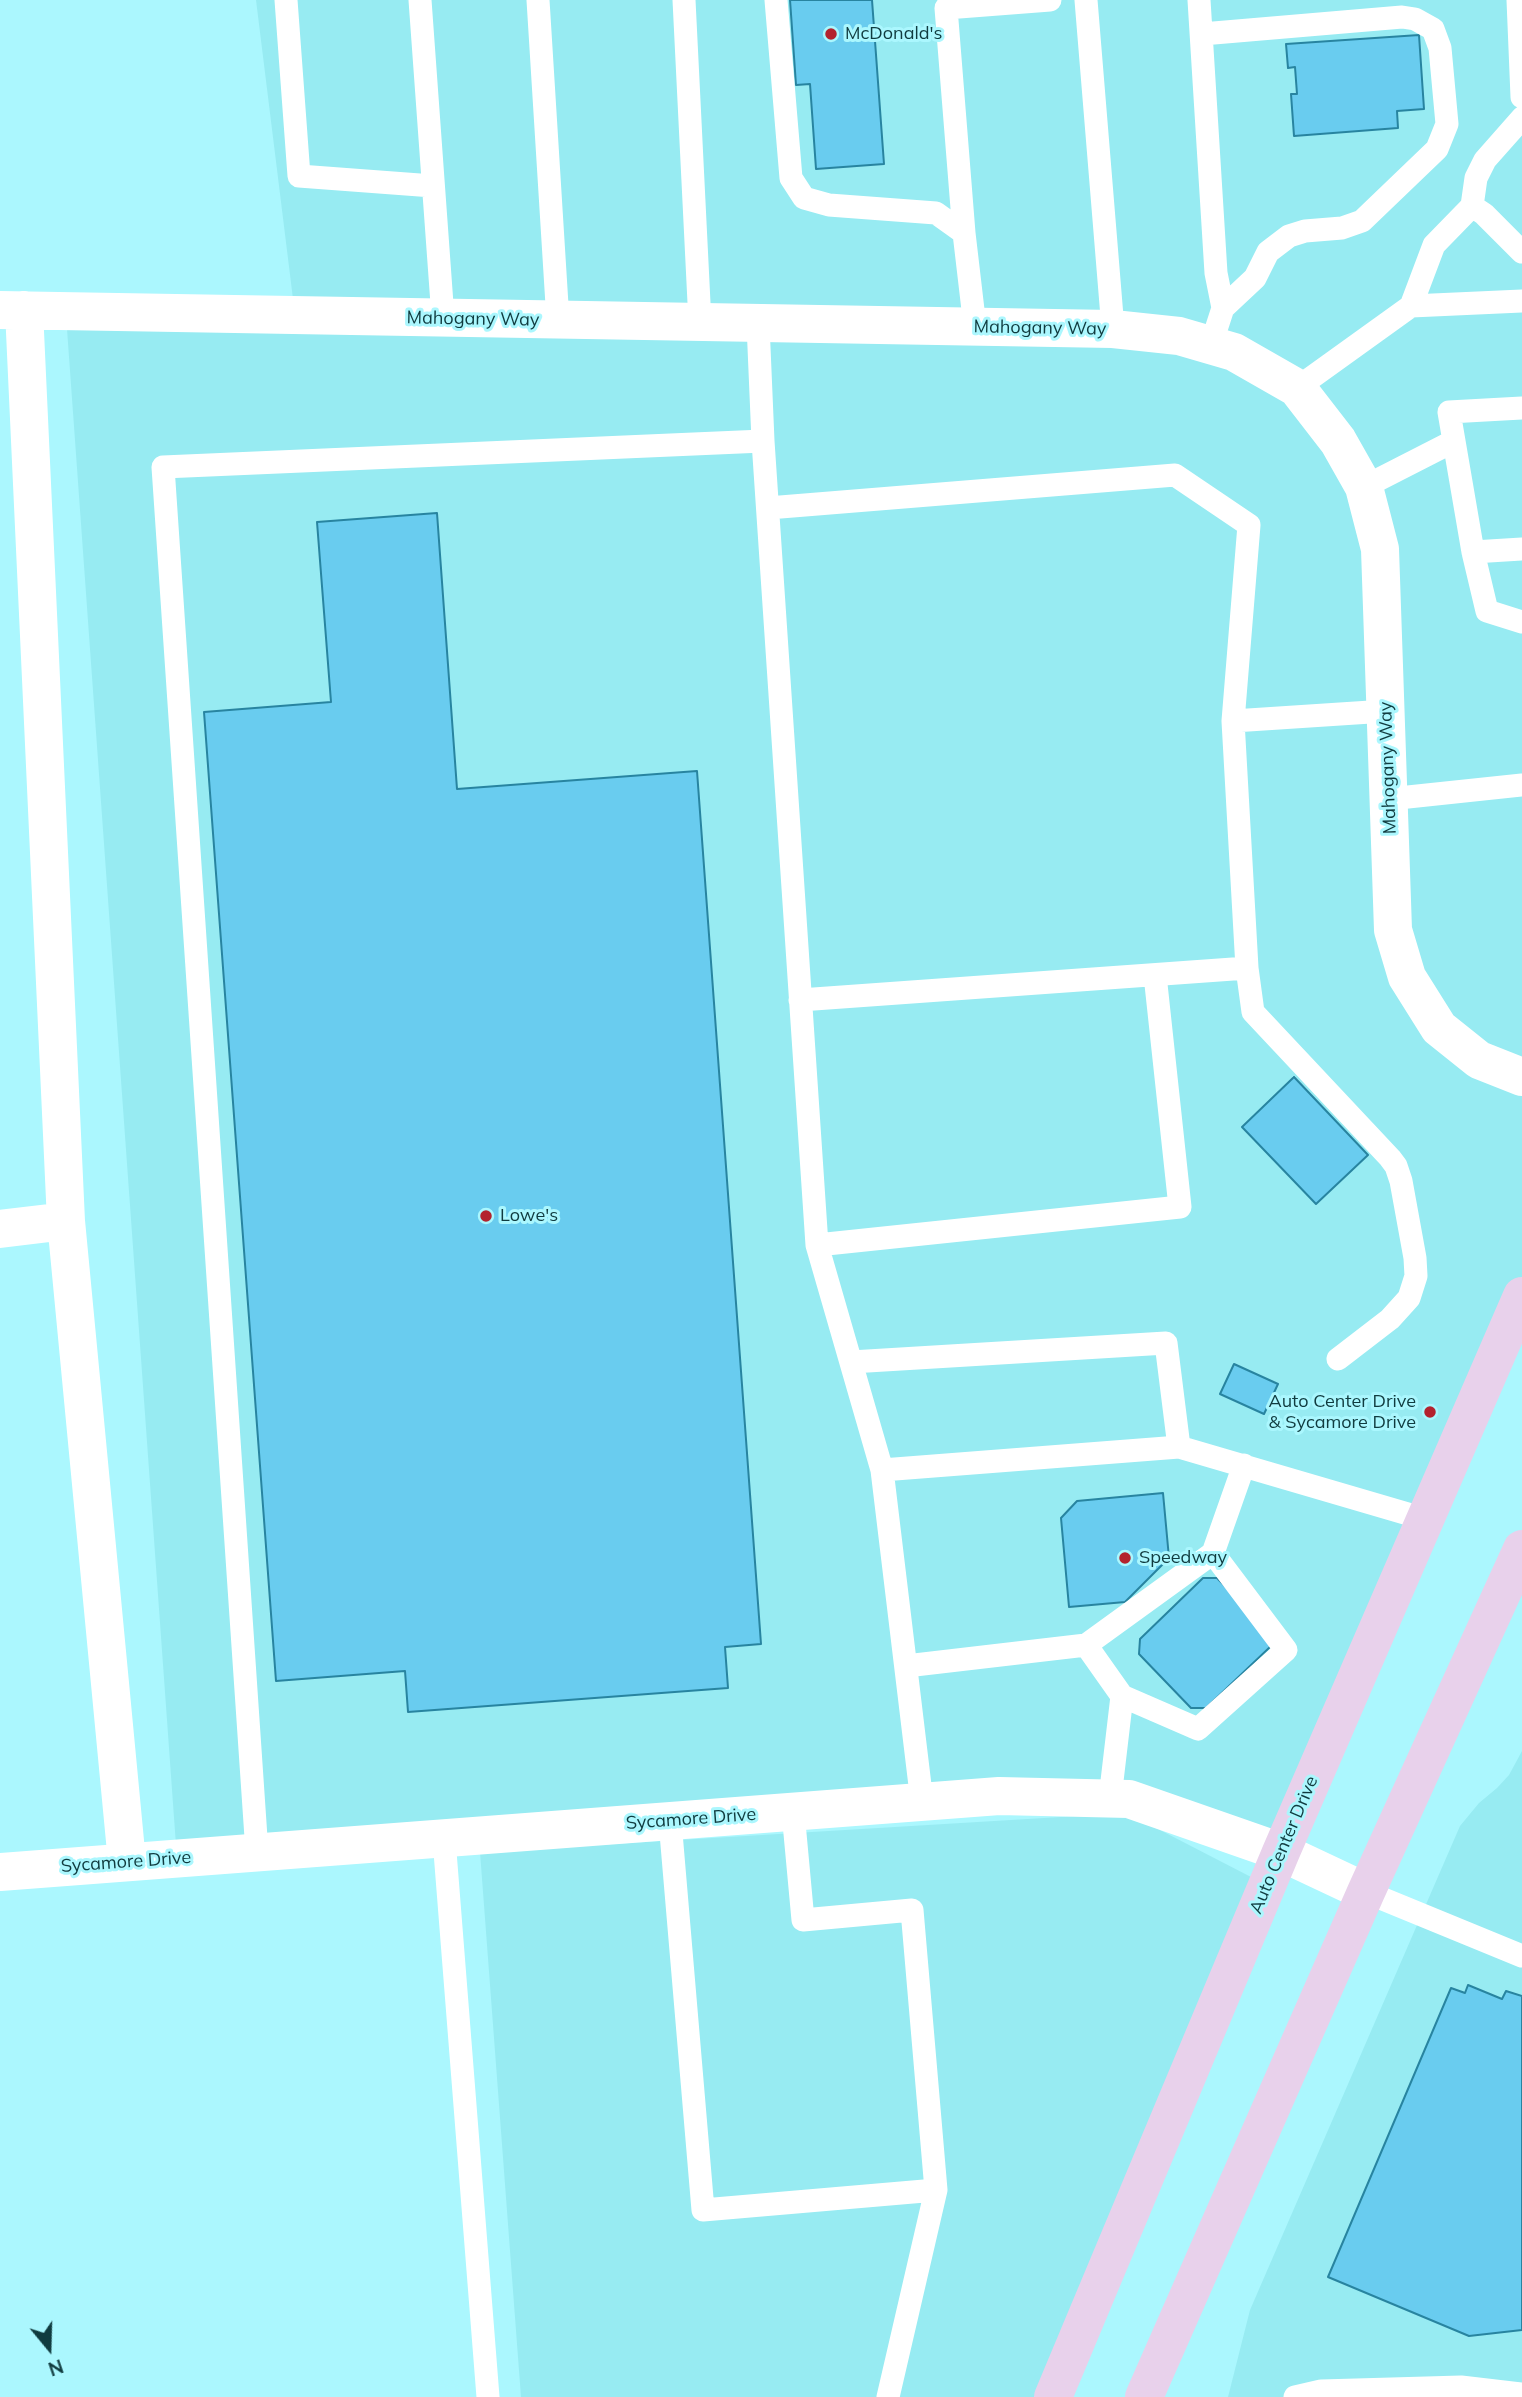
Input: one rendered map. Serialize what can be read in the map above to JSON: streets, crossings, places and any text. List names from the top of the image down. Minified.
{"streets":{"main road":["Auto Center Drive"],"street":["Mahogany Way","Sycamore Drive"]},"crossings":[["Sycamore Drive","Auto Center Drive"]],"places":["McDonald's","Lowe's","Auto Center Drive & Sycamore Drive","Speedway"],"north":"bottom"}
